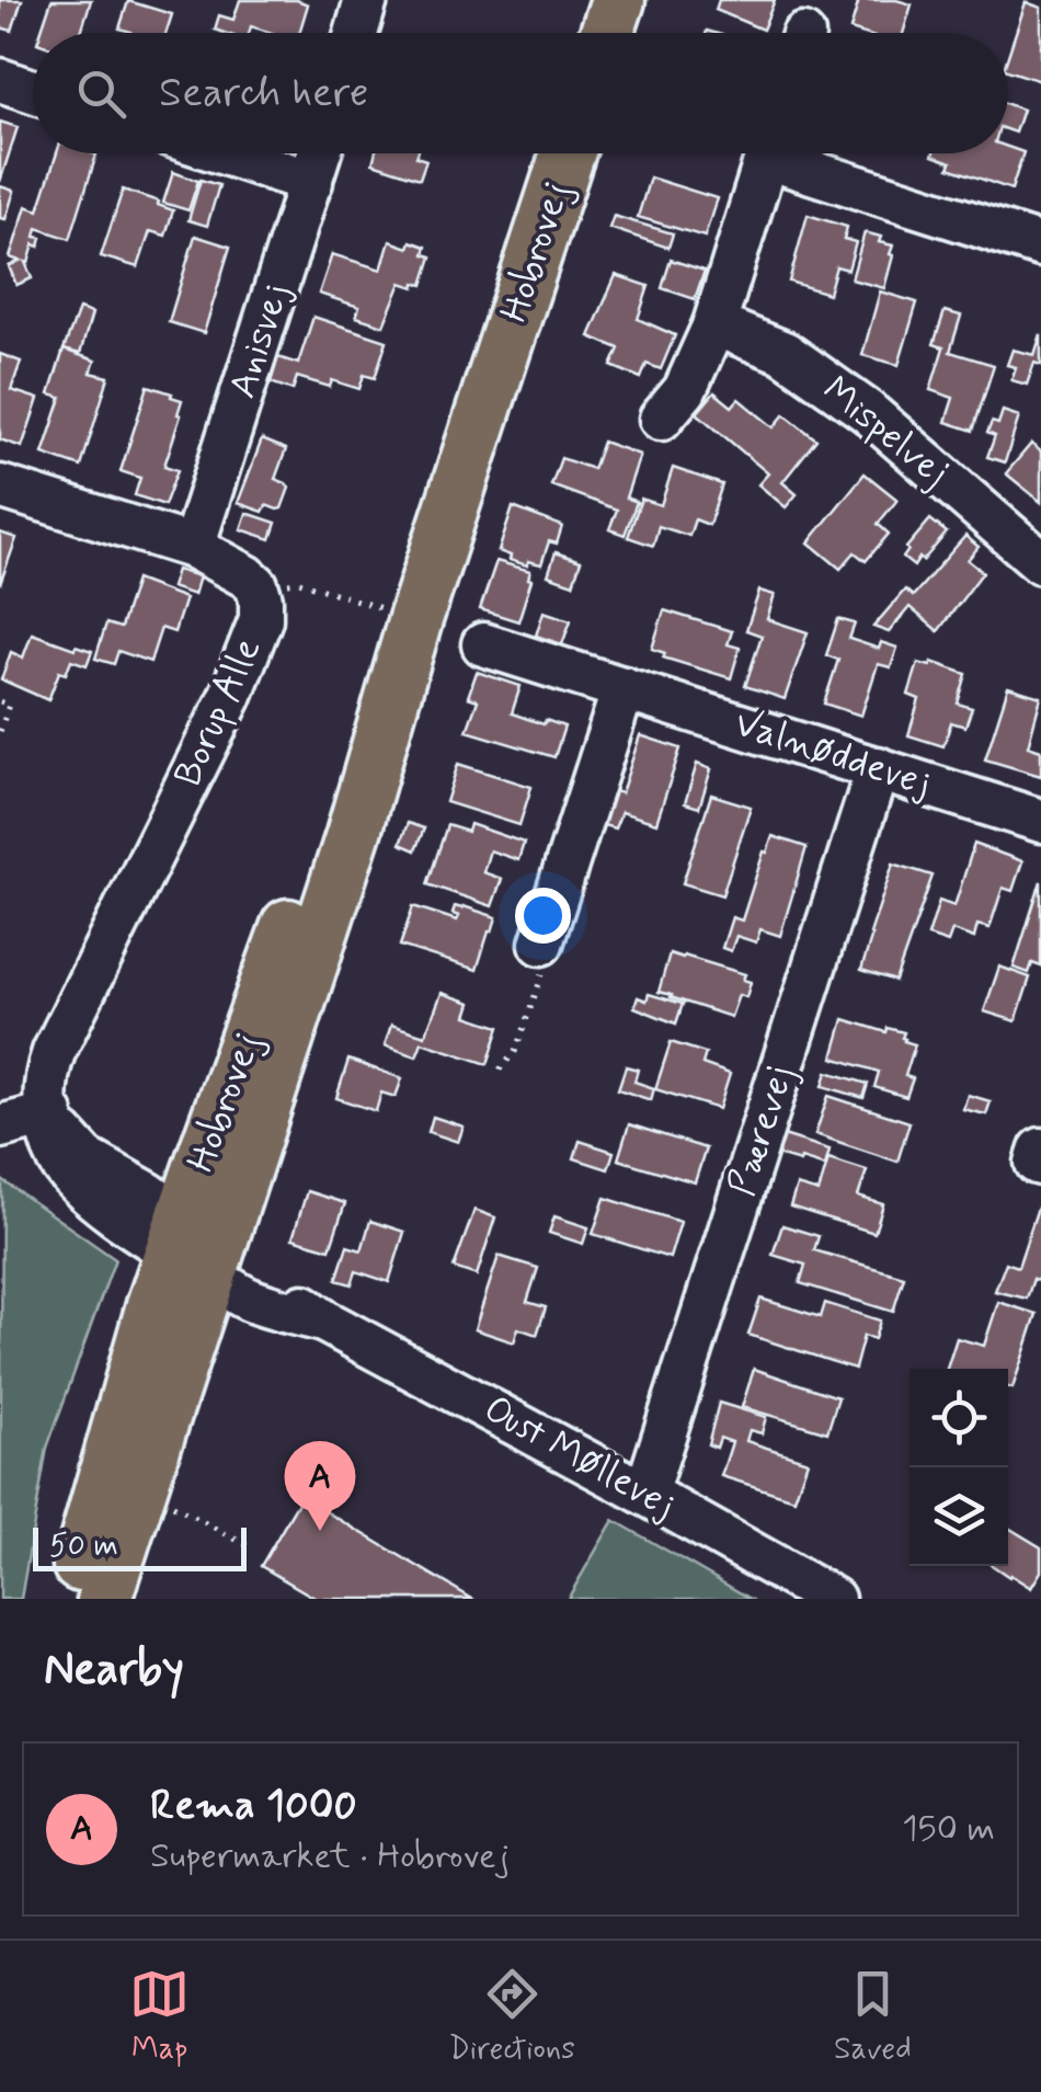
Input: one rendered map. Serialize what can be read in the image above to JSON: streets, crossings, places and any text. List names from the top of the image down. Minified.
{"streets":{"main road":["Hobrovej"],"street":["Anisvej","Mispelvej","Borup Alle","Valnøddevej","Pærevej","Oust Møllevej"]},"crossings":[["Hobrovej","Oust Møllevej"],["Anisvej","Borup Alle"],["Valnøddevej","Pærevej"],["Pærevej","Oust Møllevej"]],"scale_bar":"50 m","page":{"search":"Search here","pins":"A","scale":"50 m","heading":"Nearby","list":[{"mark":"A","name":"Rema 1000","note":"Supermarket · Hobrovej","value":"150 m"}],"nav":["Map","Directions","Saved"]}}
